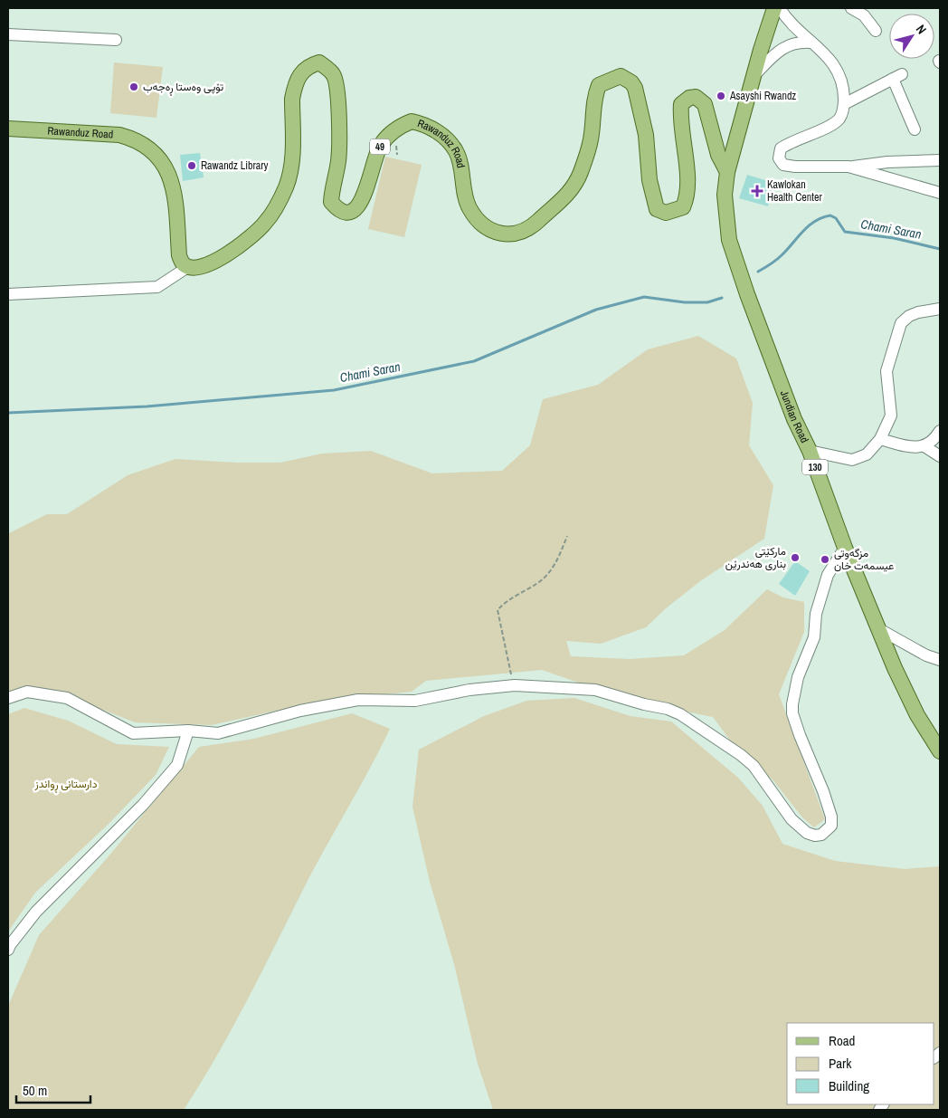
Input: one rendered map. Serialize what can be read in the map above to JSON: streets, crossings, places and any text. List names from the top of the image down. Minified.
{"streets":{"main road":["Rawanduz Road","49","Jundian Road","130"]},"crossings":[["Rawanduz Road","Jundian Road"]],"water":["Chami Saran"],"parks":["دارستانی ڕواندز"],"places":{"other":["تۆپی وەستا ڕەجەب","Asayshi Rwandz","Rawandz Library","مارکێتی بناری هەندرێن","مزگەوتی عیسمەت خان"],"health":["Kawlokan Health Center"]},"legend":["Road","Park","Building"],"scale_bar":"50 m","north":"top right"}
